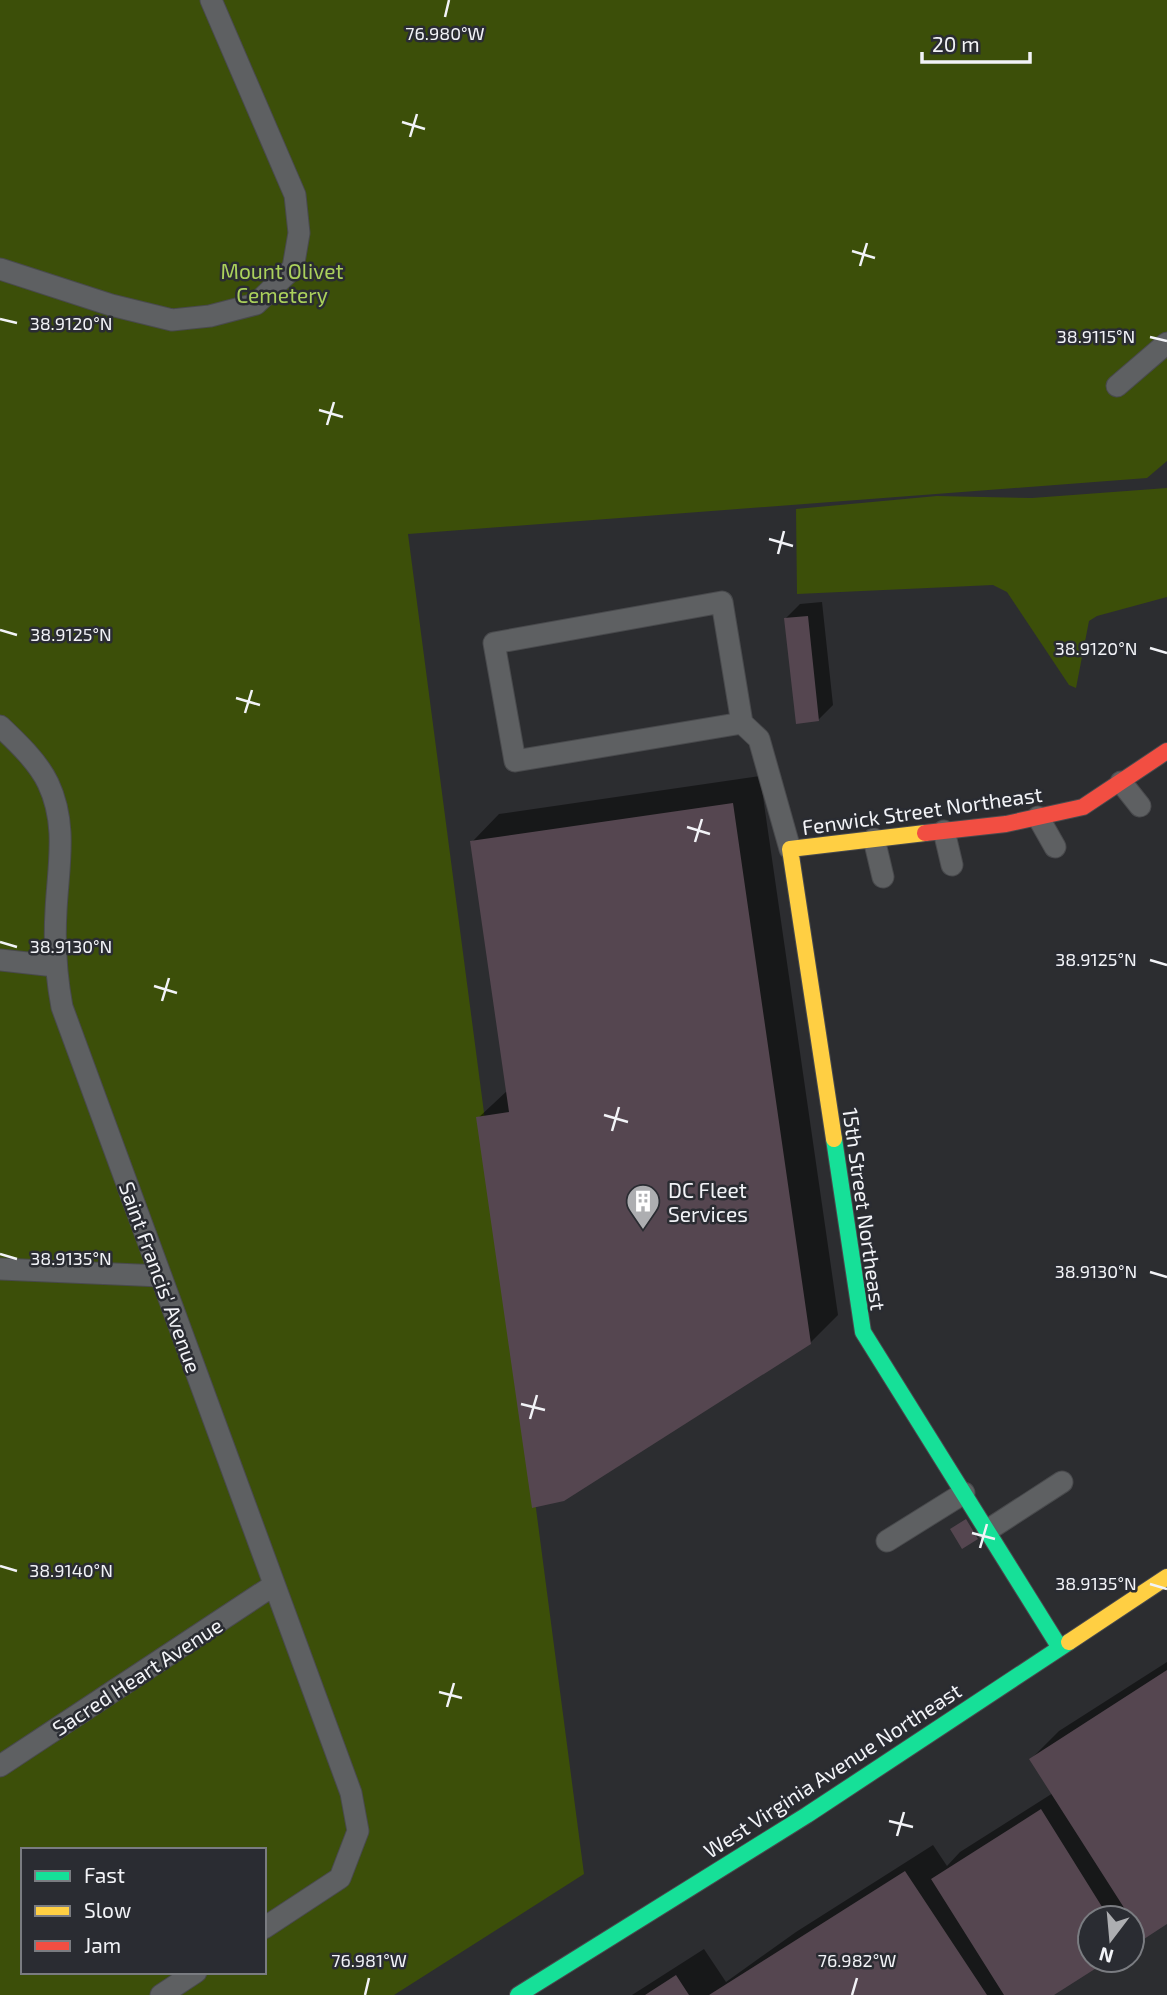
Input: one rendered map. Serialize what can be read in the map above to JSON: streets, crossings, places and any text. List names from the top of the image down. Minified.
{"streets":{"street":["Fenwick Street Northeast","15th Street Northeast","West Virginia Avenue Northeast"],"lane":["Saint Francis' Avenue","Sacred Heart Avenue"]},"crossings":[["Fenwick Street Northeast","15th Street Northeast"],["15th Street Northeast","West Virginia Avenue Northeast"],["Saint Francis' Avenue","Sacred Heart Avenue"]],"parks":["Mount Olivet Cemetery"],"places":{"building":["DC Fleet Services"]},"legend":["Fast","Slow","Jam"],"scale_bar":"20 m","north":"bottom","coordinates":["76.980°W","38.9120°N","38.9115°N","38.9125°N","38.9130°N","38.9135°N","38.9140°N","76.981°W","76.982°W"]}
